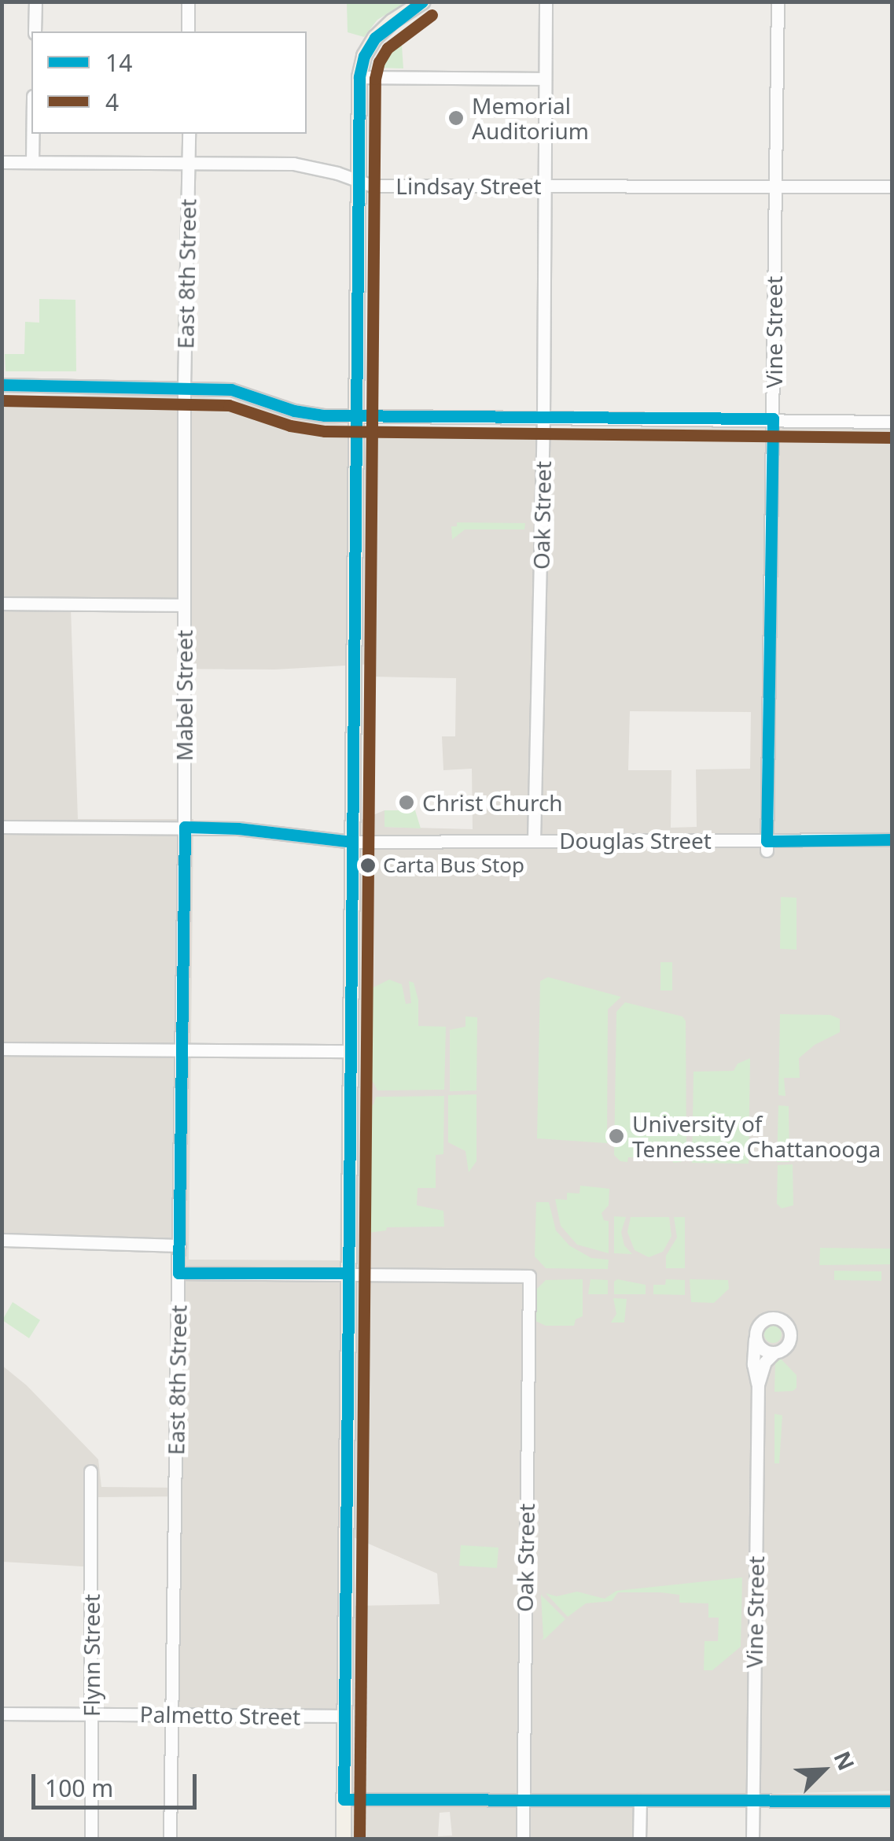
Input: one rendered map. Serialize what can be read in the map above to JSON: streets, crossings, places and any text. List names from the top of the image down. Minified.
{"streets":{"street":["Lindsay Street","East 8th Street","Vine Street","Oak Street","Mabel Street","Douglas Street","Flynn Street","Palmetto Street"]},"crossings":[["Lindsay Street","East 8th Street"],["Lindsay Street","Vine Street"],["Lindsay Street","Oak Street"],["East 8th Street","Mabel Street"],["East 8th Street","Douglas Street"],["East 8th Street","Palmetto Street"],["Vine Street","Douglas Street"],["Oak Street","Douglas Street"],["Mabel Street","Douglas Street"],["Flynn Street","Palmetto Street"]],"places":["Memorial Auditorium","Christ Church","Carta Bus Stop","University of Tennessee Chattanooga"],"lines":["transit line 14","transit line 4"],"legend":["14","4"],"scale_bar":"100 m","north":"top right"}
